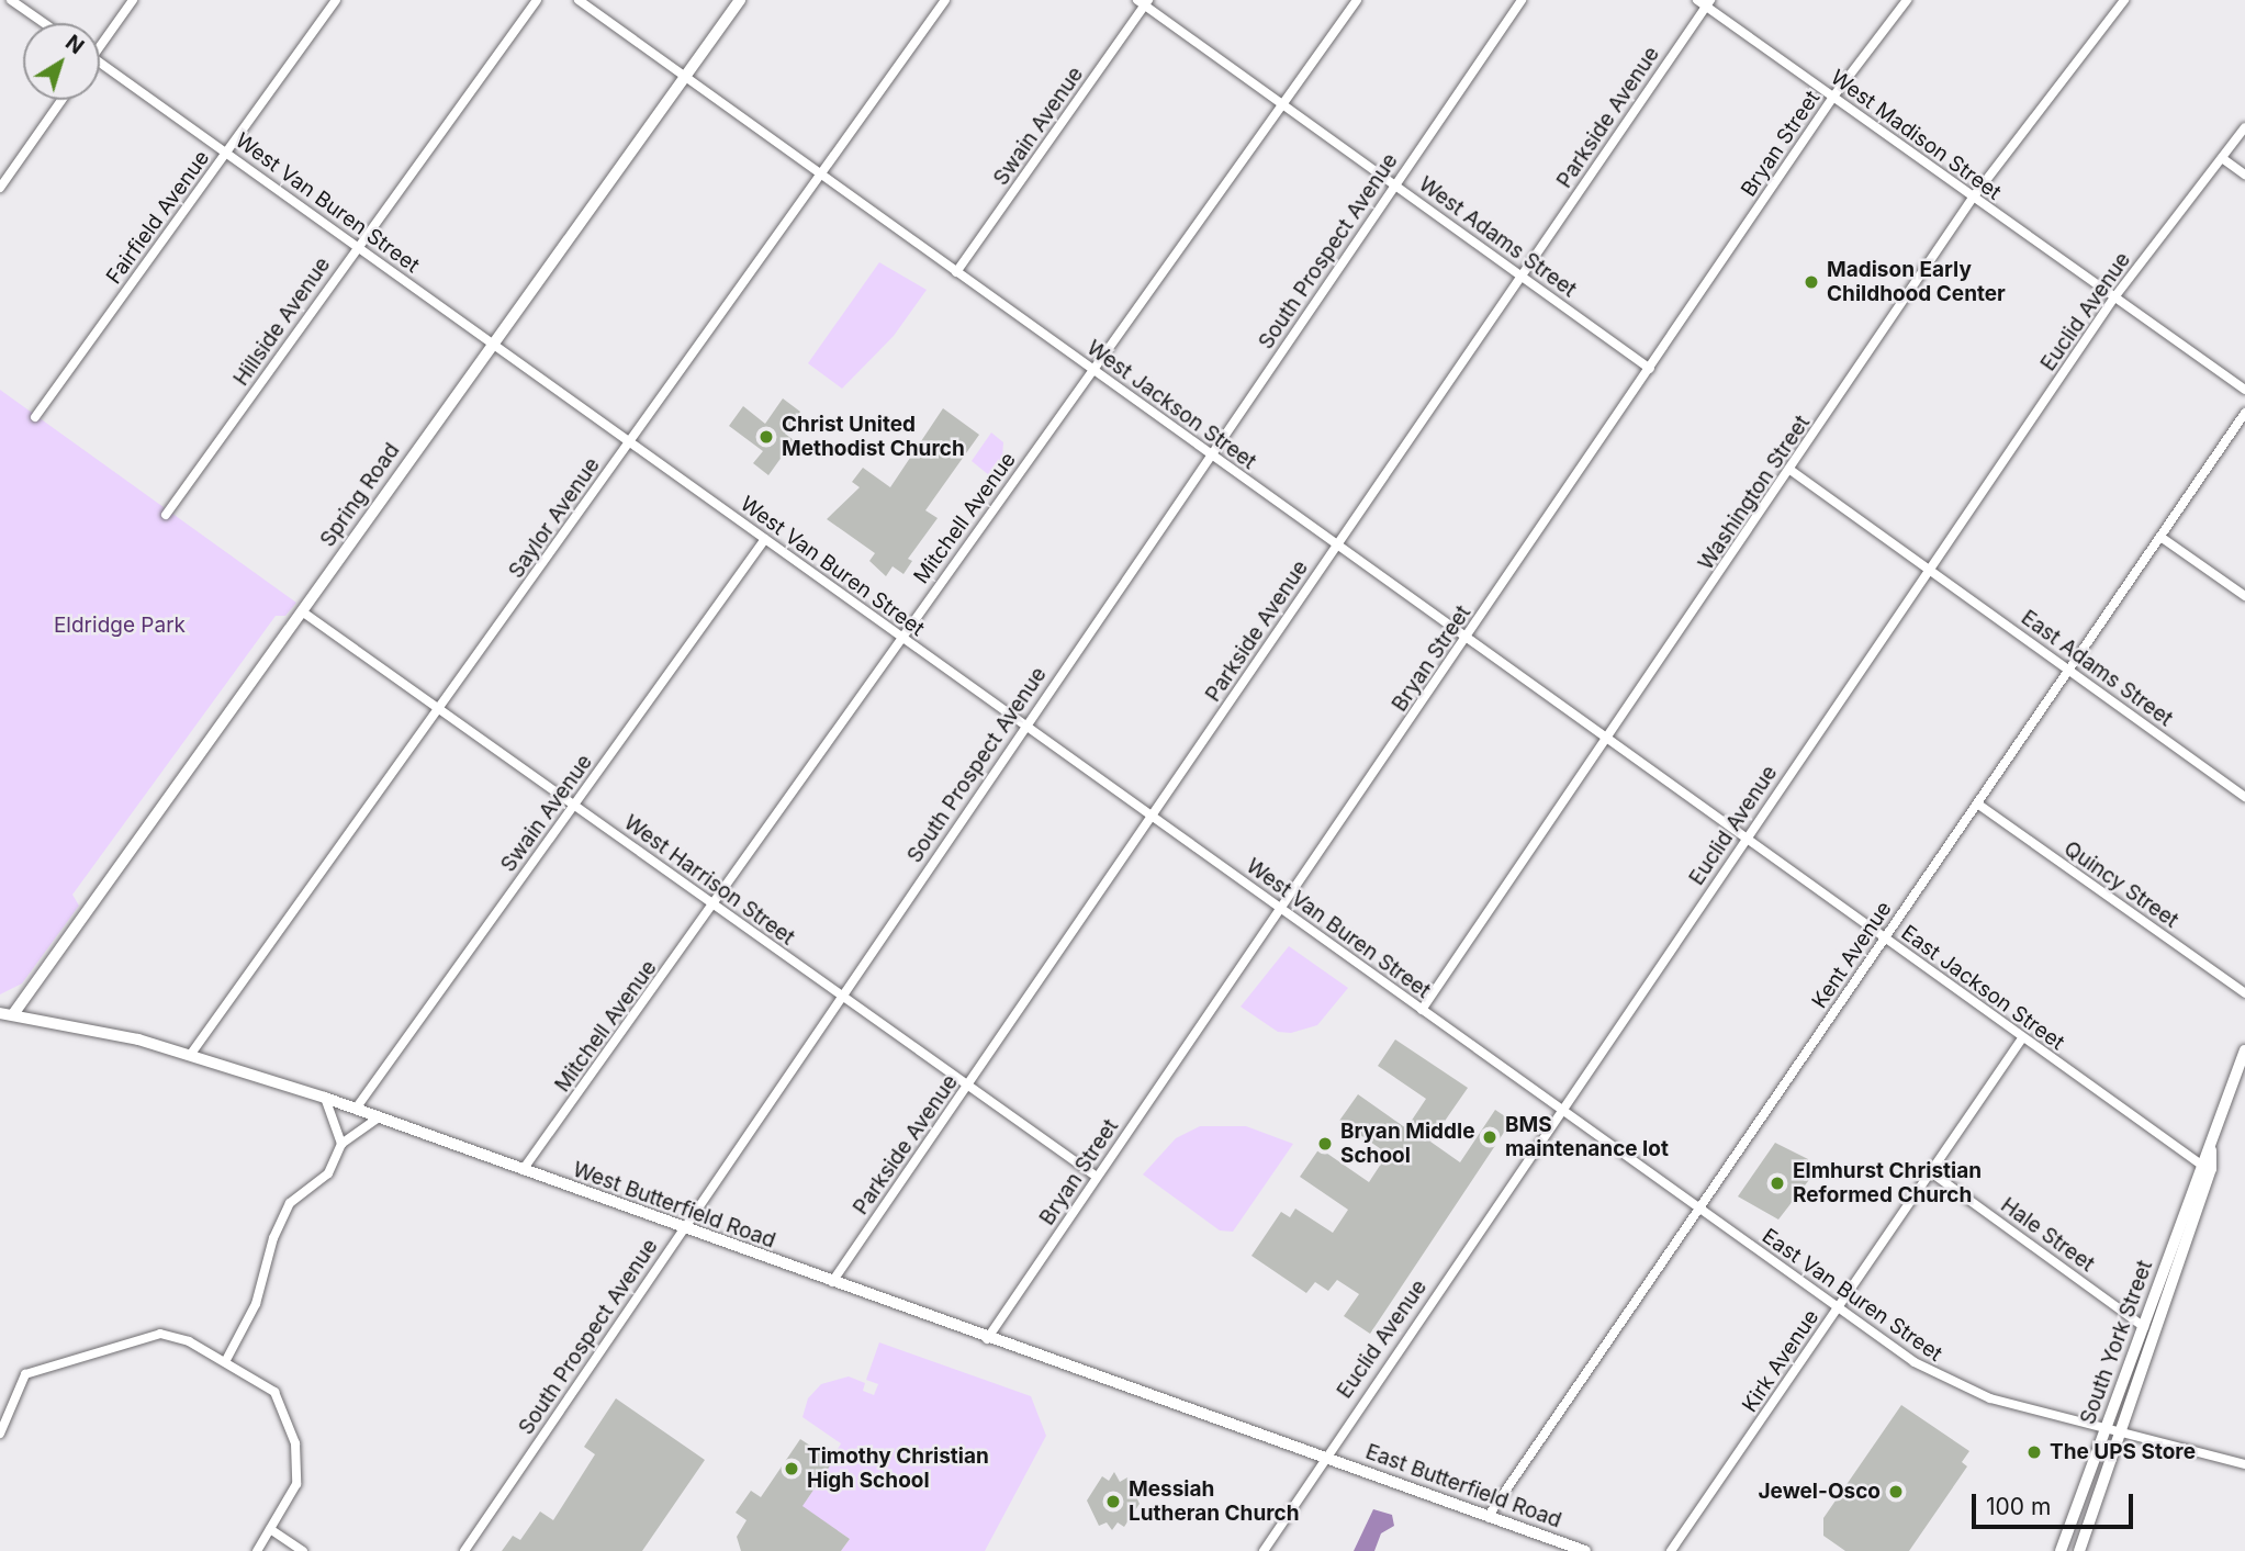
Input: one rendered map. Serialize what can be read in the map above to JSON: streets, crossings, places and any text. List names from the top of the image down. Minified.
{"streets":{"main road":["West Butterfield Road","South York Street","East Butterfield Road"],"street":["Parkside Avenue","Swain Avenue","West Madison Street","Bryan Street","West Van Buren Street","Fairfield Avenue","West Adams Street","South Prospect Avenue","Euclid Avenue","Hillside Avenue","West Jackson Street","Washington Street","Spring Road","Saylor Avenue","Mitchell Avenue","East Adams Street","West Harrison Street","Quincy Street","Kent Avenue","East Jackson Street","Hale Street","East Van Buren Street","Kirk Avenue"]},"crossings":[["Parkside Avenue","West Madison Street"],["Parkside Avenue","West Van Buren Street"],["Parkside Avenue","West Adams Street"],["Parkside Avenue","West Jackson Street"],["Parkside Avenue","West Harrison Street"],["Parkside Avenue","West Butterfield Road"],["Swain Avenue","West Van Buren Street"],["Swain Avenue","West Adams Street"],["Swain Avenue","West Jackson Street"],["Swain Avenue","West Harrison Street"],["Swain Avenue","West Butterfield Road"],["West Madison Street","Bryan Street"],["West Madison Street","Euclid Avenue"],["West Madison Street","Washington Street"],["Bryan Street","West Van Buren Street"],["Bryan Street","West Adams Street"],["Bryan Street","West Jackson Street"],["Bryan Street","West Harrison Street"],["Bryan Street","West Butterfield Road"],["West Van Buren Street","Fairfield Avenue"],["West Van Buren Street","South Prospect Avenue"],["West Van Buren Street","Euclid Avenue"],["West Van Buren Street","Hillside Avenue"],["West Van Buren Street","Washington Street"],["West Van Buren Street","Spring Road"],["West Van Buren Street","Saylor Avenue"],["West Van Buren Street","Mitchell Avenue"],["West Van Buren Street","East Van Buren Street"],["West Adams Street","South Prospect Avenue"],["West Adams Street","Mitchell Avenue"],["South Prospect Avenue","West Jackson Street"],["South Prospect Avenue","West Harrison Street"],["South Prospect Avenue","West Butterfield Road"],["Euclid Avenue","West Jackson Street"],["Euclid Avenue","East Adams Street"],["Euclid Avenue","East Jackson Street"],["Euclid Avenue","West Butterfield Road"],["Euclid Avenue","East Van Buren Street"],["Euclid Avenue","East Butterfield Road"],["West Jackson Street","Washington Street"],["West Jackson Street","Spring Road"],["West Jackson Street","Saylor Avenue"],["West Jackson Street","Mitchell Avenue"],["West Jackson Street","East Jackson Street"],["Spring Road","West Harrison Street"],["Spring Road","West Butterfield Road"],["Saylor Avenue","West Harrison Street"],["Saylor Avenue","West Butterfield Road"],["Mitchell Avenue","West Harrison Street"],["Mitchell Avenue","West Butterfield Road"],["East Adams Street","Kent Avenue"],["Quincy Street","Kent Avenue"],["Kent Avenue","East Jackson Street"],["Kent Avenue","East Van Buren Street"],["Kent Avenue","East Butterfield Road"],["East Jackson Street","South York Street"],["East Jackson Street","Kirk Avenue"],["West Butterfield Road","East Butterfield Road"],["Hale Street","South York Street"],["Hale Street","Kirk Avenue"],["East Van Buren Street","South York Street"],["East Van Buren Street","Kirk Avenue"]],"parks":["Eldridge Park"],"places":["Madison Early Childhood Center","Christ United Methodist Church","BMS maintenance lot","Bryan Middle School","Elmhurst Christian Reformed Church","The UPS Store","Timothy Christian High School","Jewel-Osco","Messiah Lutheran Church"],"scale_bar":"100 m","north":"top right"}
